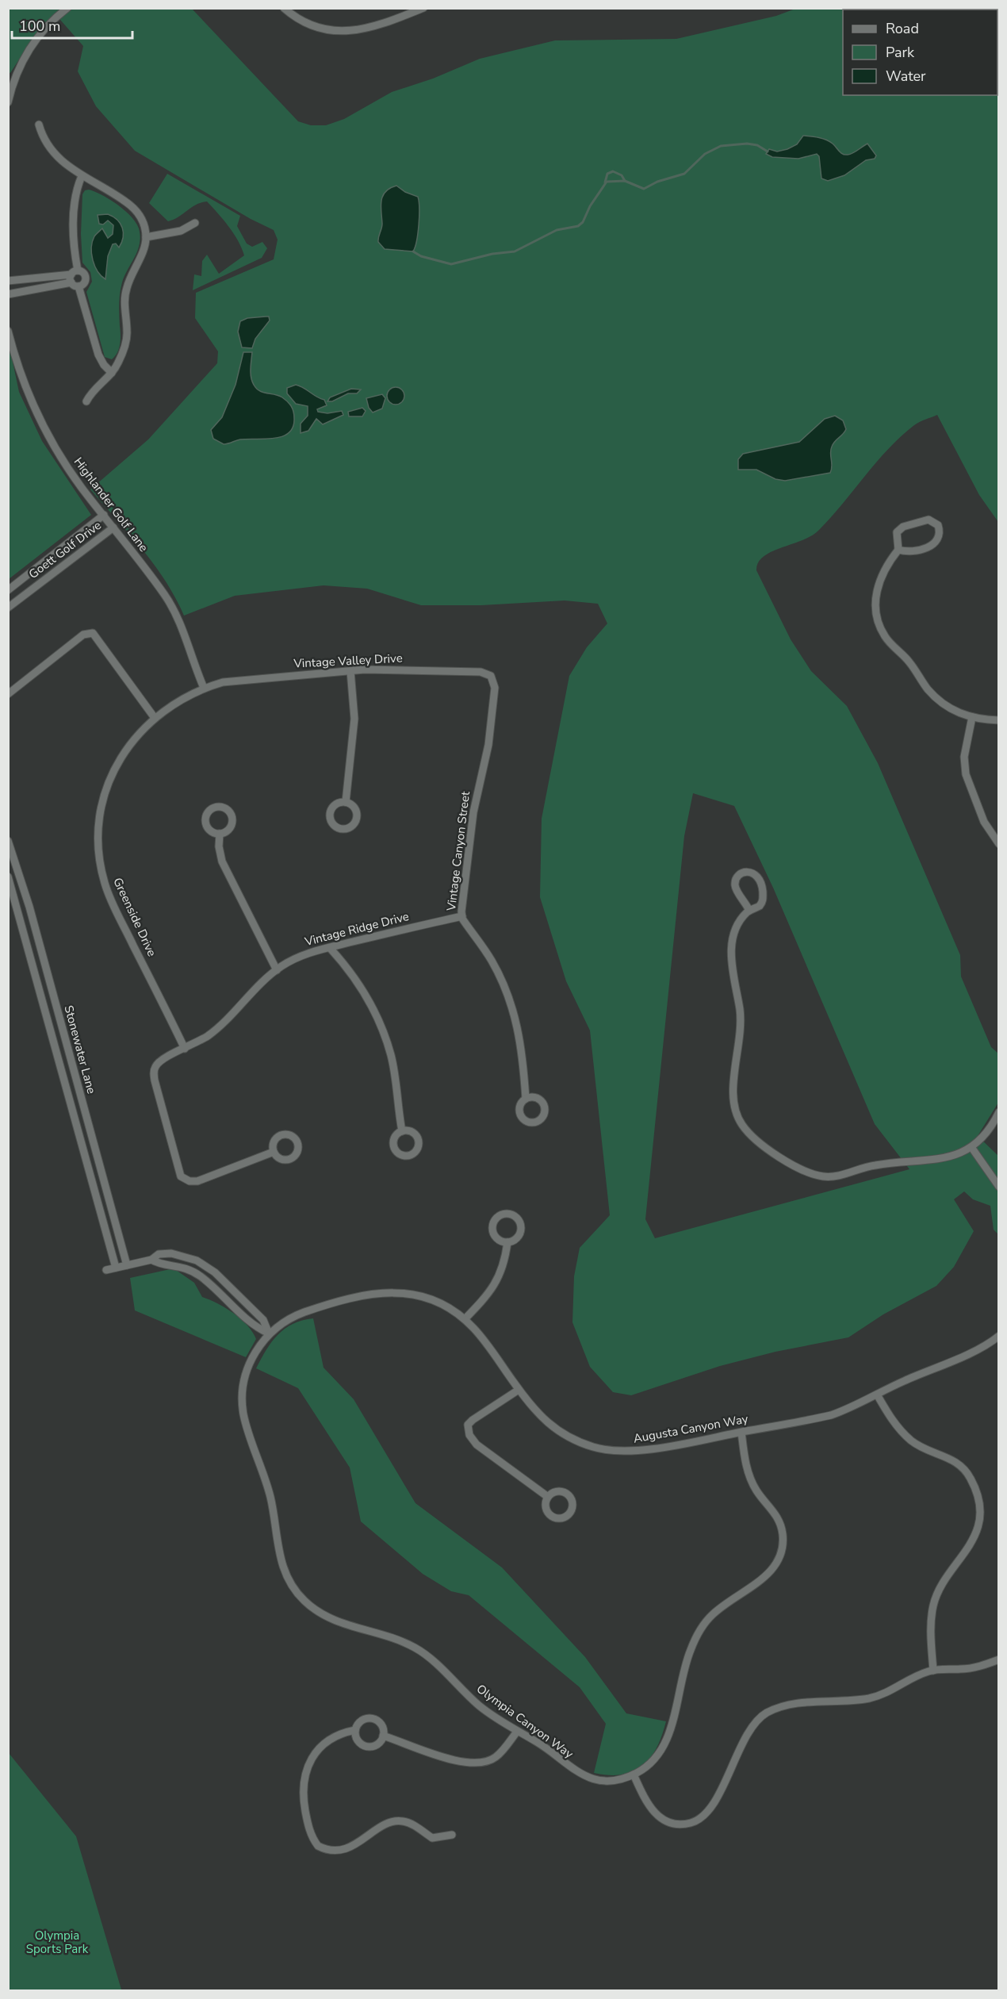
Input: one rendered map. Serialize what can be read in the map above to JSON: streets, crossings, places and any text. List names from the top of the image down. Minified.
{"streets":{"street":["Highlander Golf Lane","Goett Golf Drive","Vintage Valley Drive","Vintage Canyon Street","Greenside Drive","Vintage Ridge Drive","Stonewater Lane","Augusta Canyon Way","Olympia Canyon Way"]},"crossings":[["Highlander Golf Lane","Goett Golf Drive"],["Highlander Golf Lane","Vintage Valley Drive"],["Highlander Golf Lane","Greenside Drive"],["Vintage Valley Drive","Vintage Canyon Street"],["Vintage Valley Drive","Greenside Drive"],["Vintage Canyon Street","Vintage Ridge Drive"],["Greenside Drive","Vintage Ridge Drive"],["Augusta Canyon Way","Olympia Canyon Way"]],"parks":["Olympia Sports Park"],"legend":["Road","Park","Water"],"scale_bar":"100 m"}
